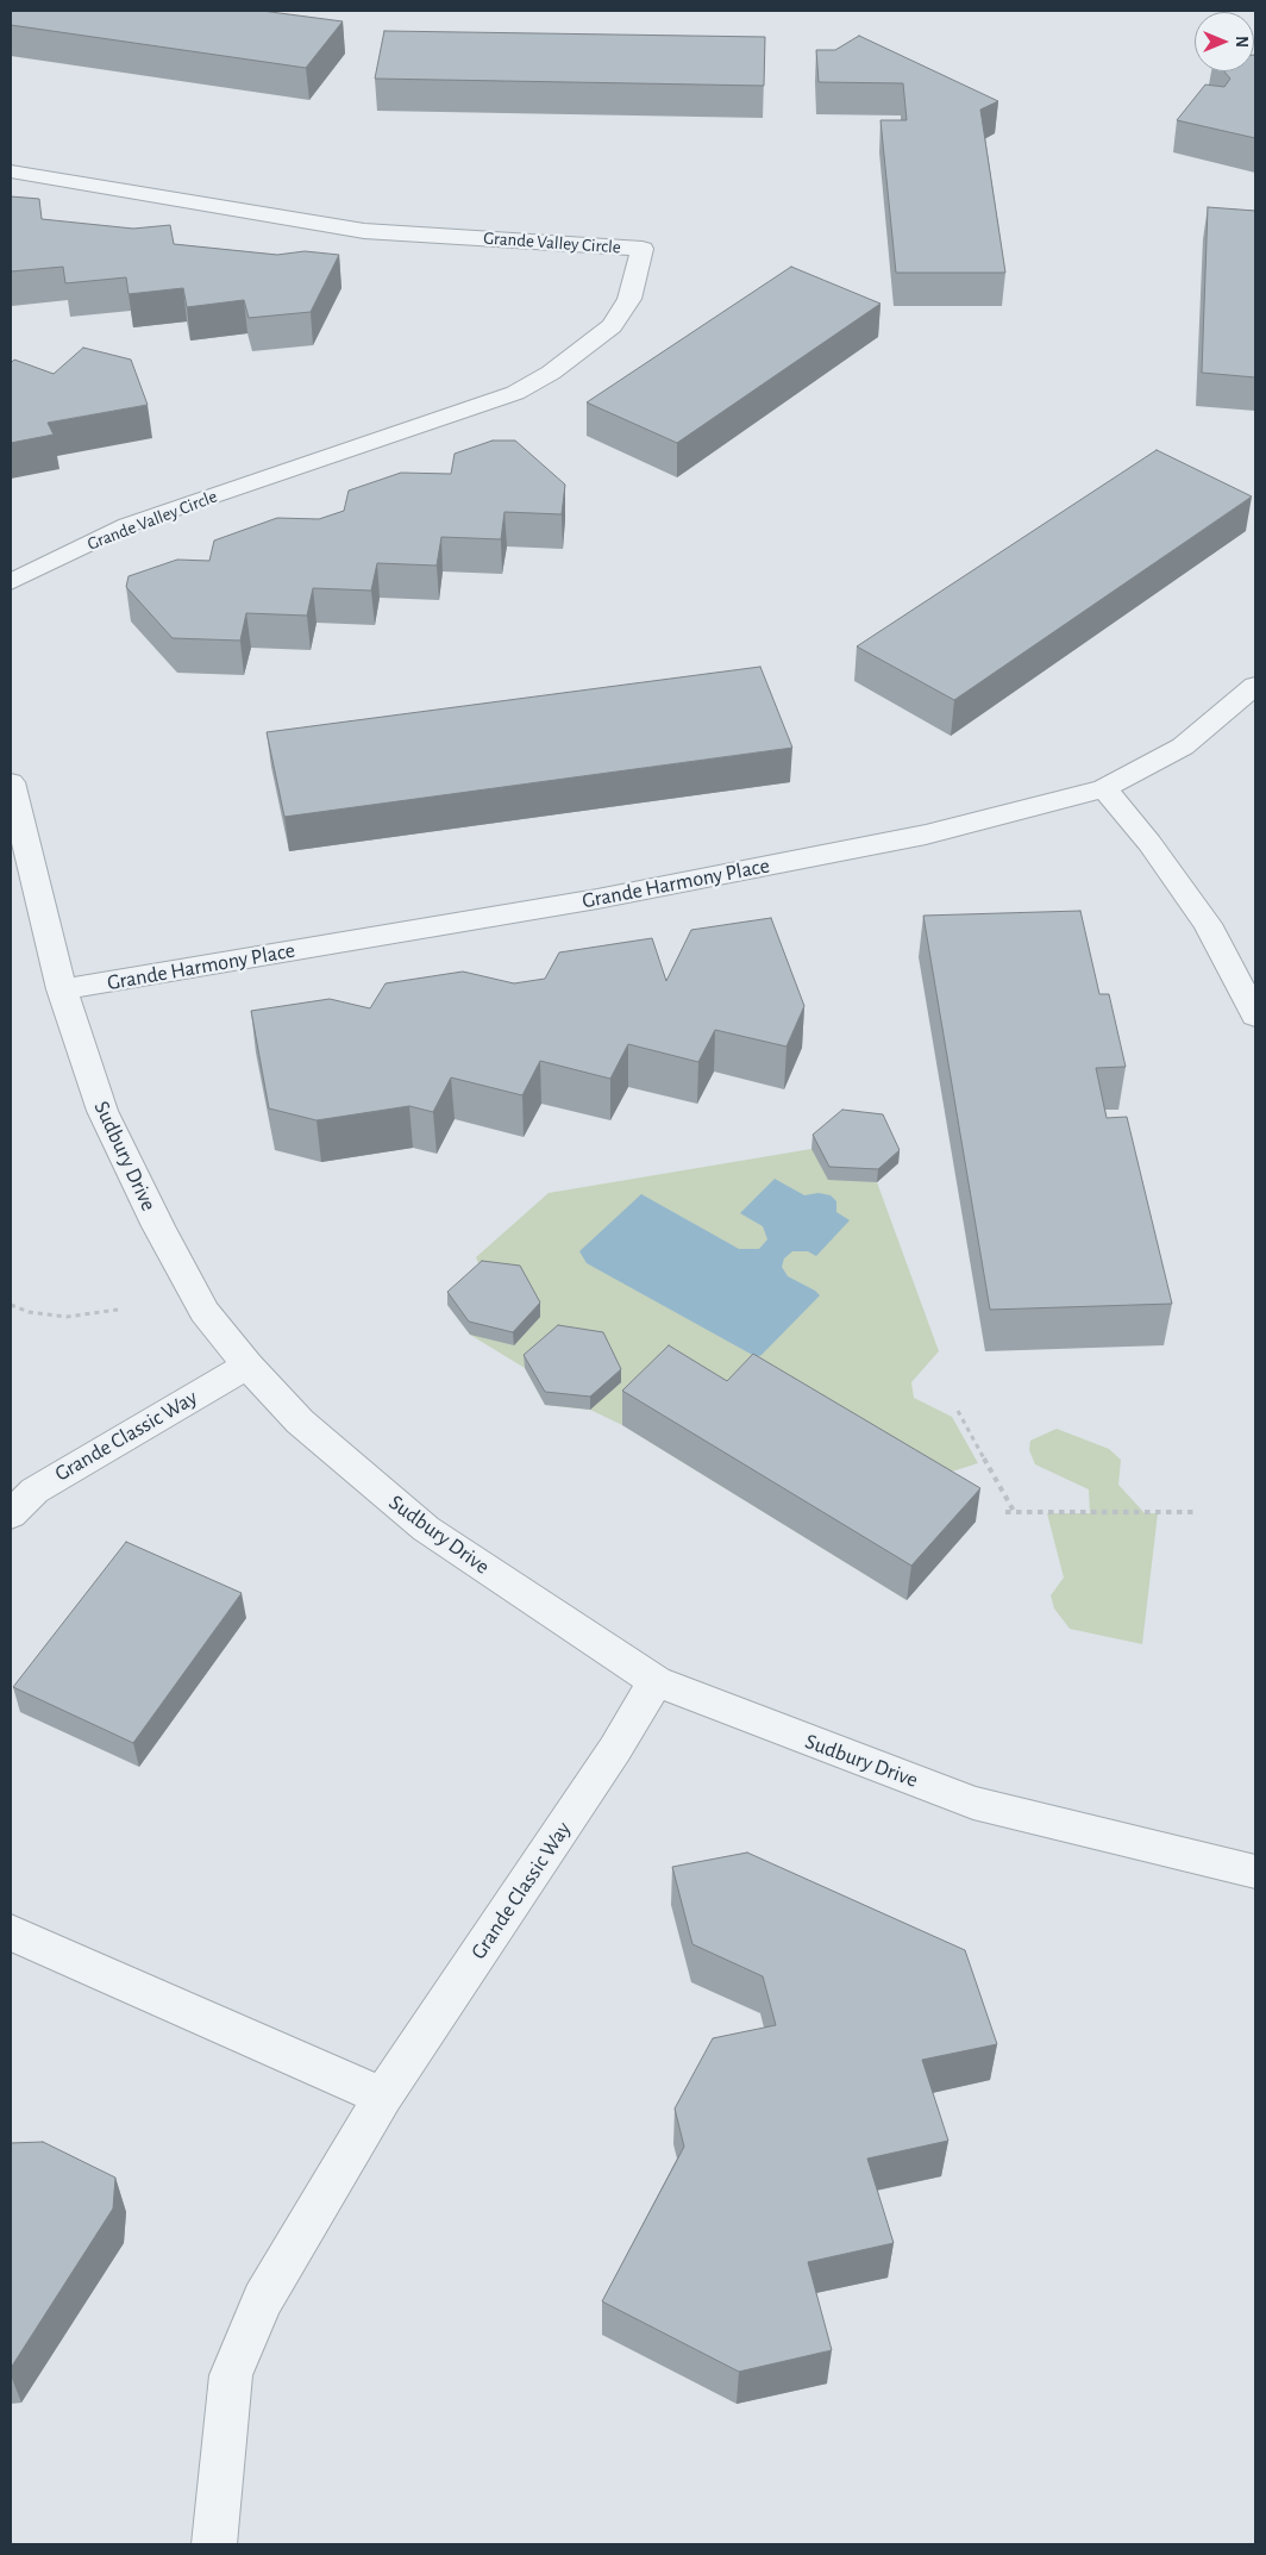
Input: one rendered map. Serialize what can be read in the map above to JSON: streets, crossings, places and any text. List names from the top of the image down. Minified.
{"streets":{"street":["Grande Valley Circle","Grande Harmony Place","Sudbury Drive","Grande Classic Way"]},"crossings":[["Grande Harmony Place","Sudbury Drive"],["Sudbury Drive","Grande Classic Way"]],"north":"right"}
